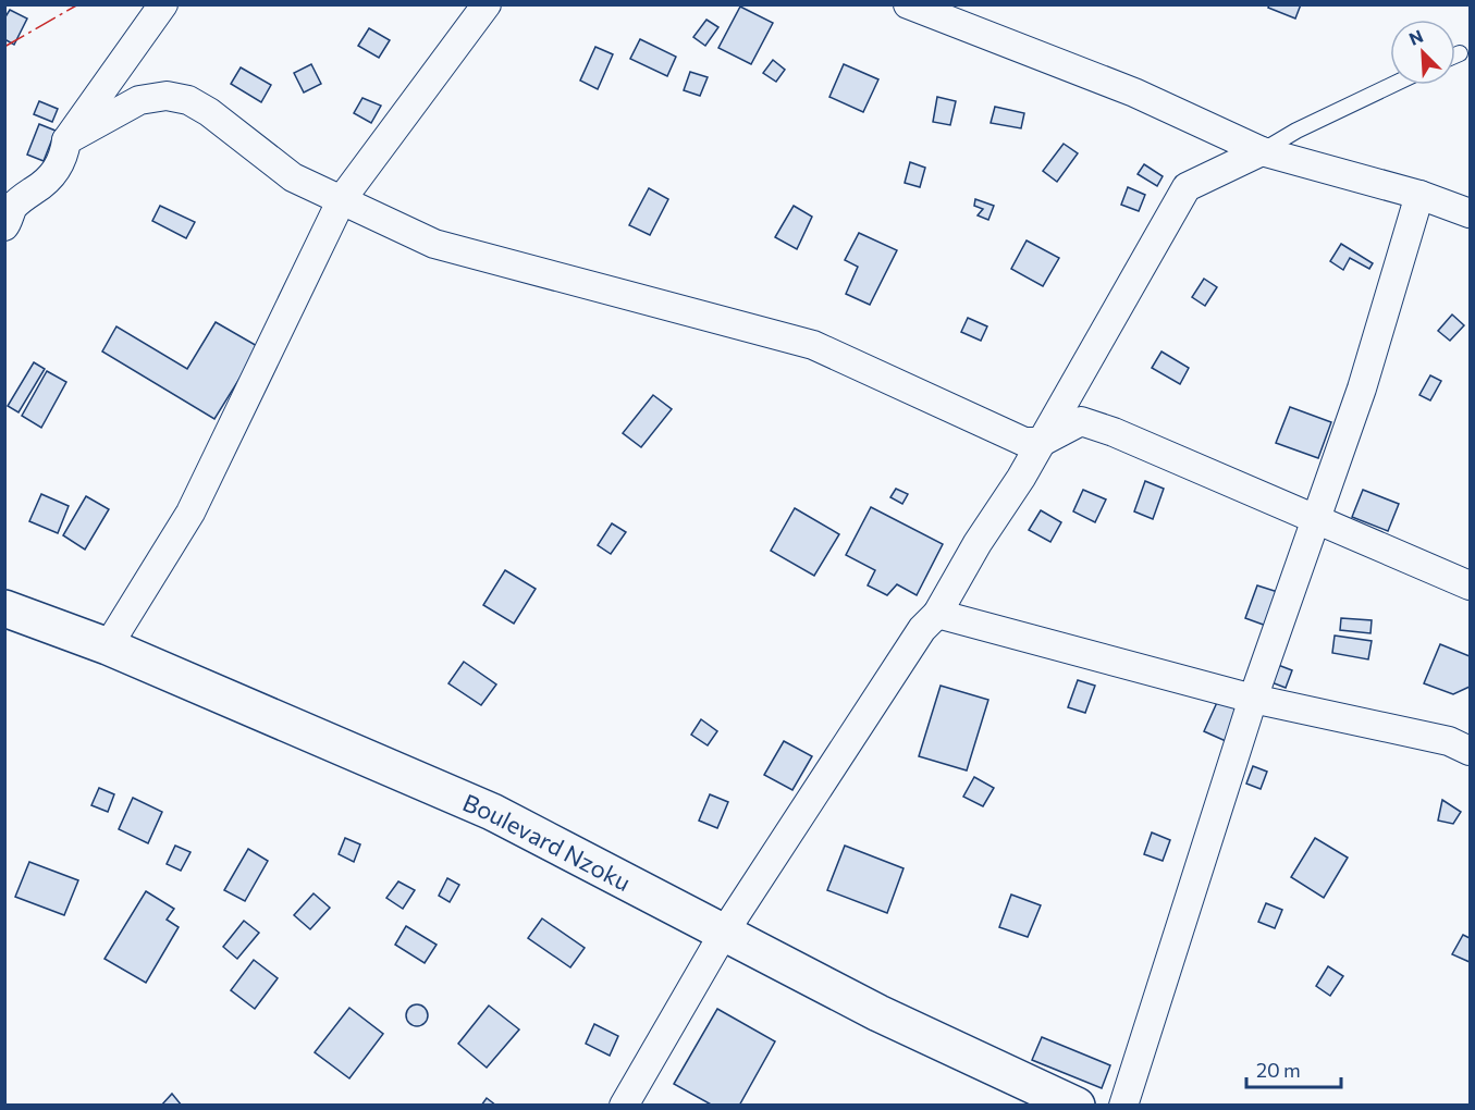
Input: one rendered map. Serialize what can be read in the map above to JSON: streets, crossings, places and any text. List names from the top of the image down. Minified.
{"streets":{"street":["Boulevard Nzoku"]},"scale_bar":"20 m","north":"top left"}
